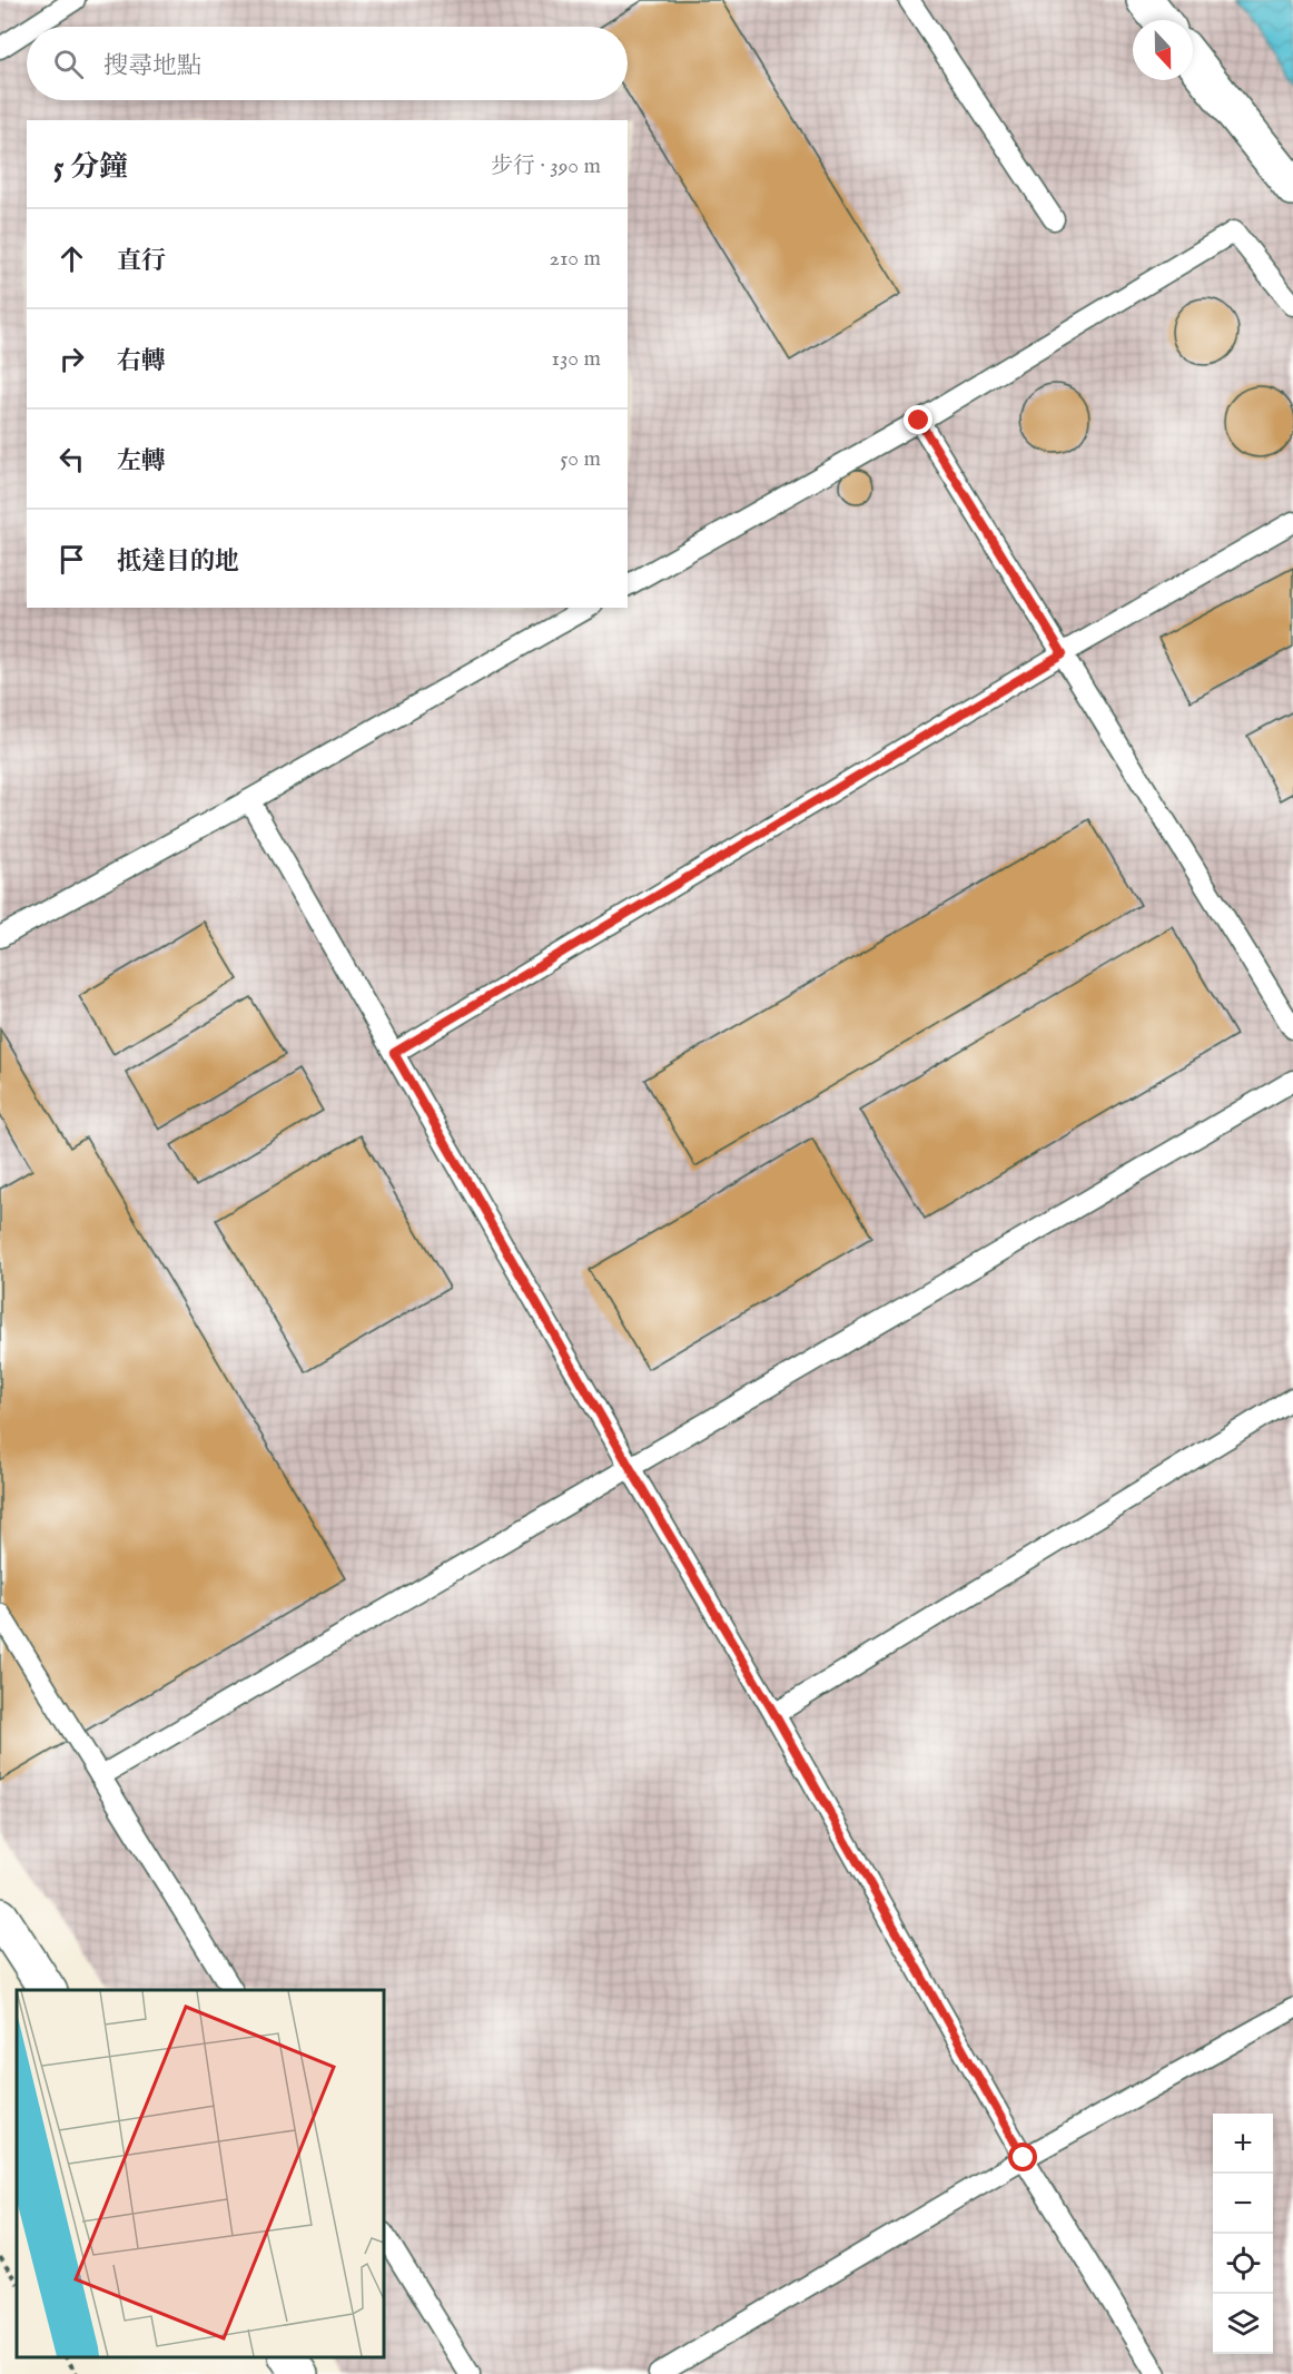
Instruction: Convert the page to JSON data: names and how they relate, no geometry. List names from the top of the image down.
{
  "north": "bottom",
  "page": {
    "search": "搜尋地點",
    "heading": ["5 分鐘", "步行 · 390 m"],
    "list": [
      ["直行", "210 m"],
      ["右轉", "130 m"],
      ["左轉", "50 m"],
      "抵達目的地"
    ],
    "map_buttons": ["+", "−"]
  }
}
